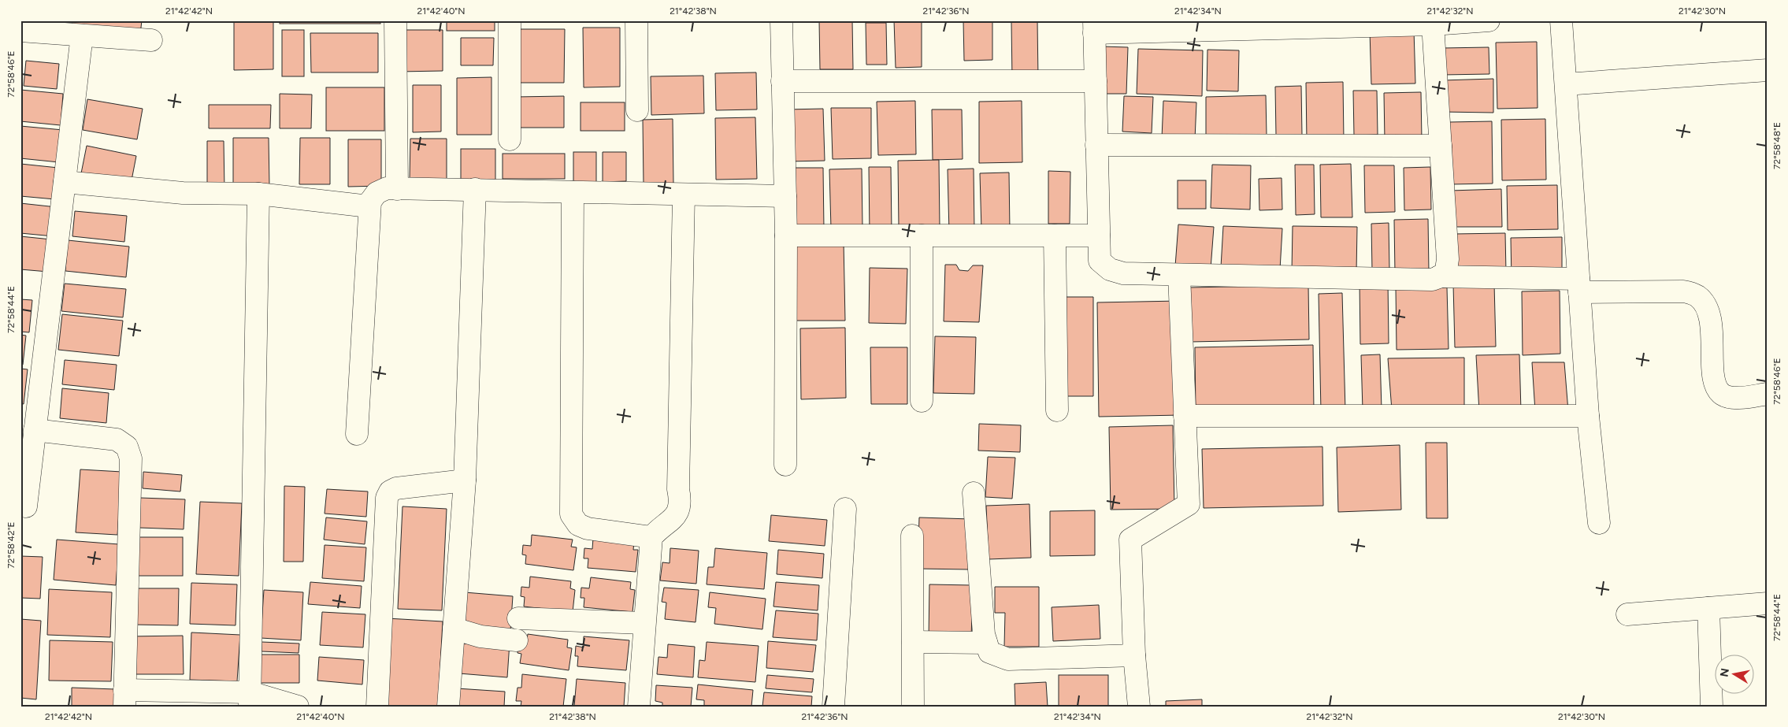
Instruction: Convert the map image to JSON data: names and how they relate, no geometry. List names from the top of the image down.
{
  "north": "left",
  "coordinates": [
    "21°42'42\"N",
    "21°42'40\"N",
    "21°42'38\"N",
    "21°42'36\"N",
    "21°42'34\"N",
    "21°42'32\"N",
    "21°42'30\"N",
    "72°58'46\"E",
    "72°58'48\"E",
    "72°58'44\"E",
    "72°58'42\"E"
  ]
}
